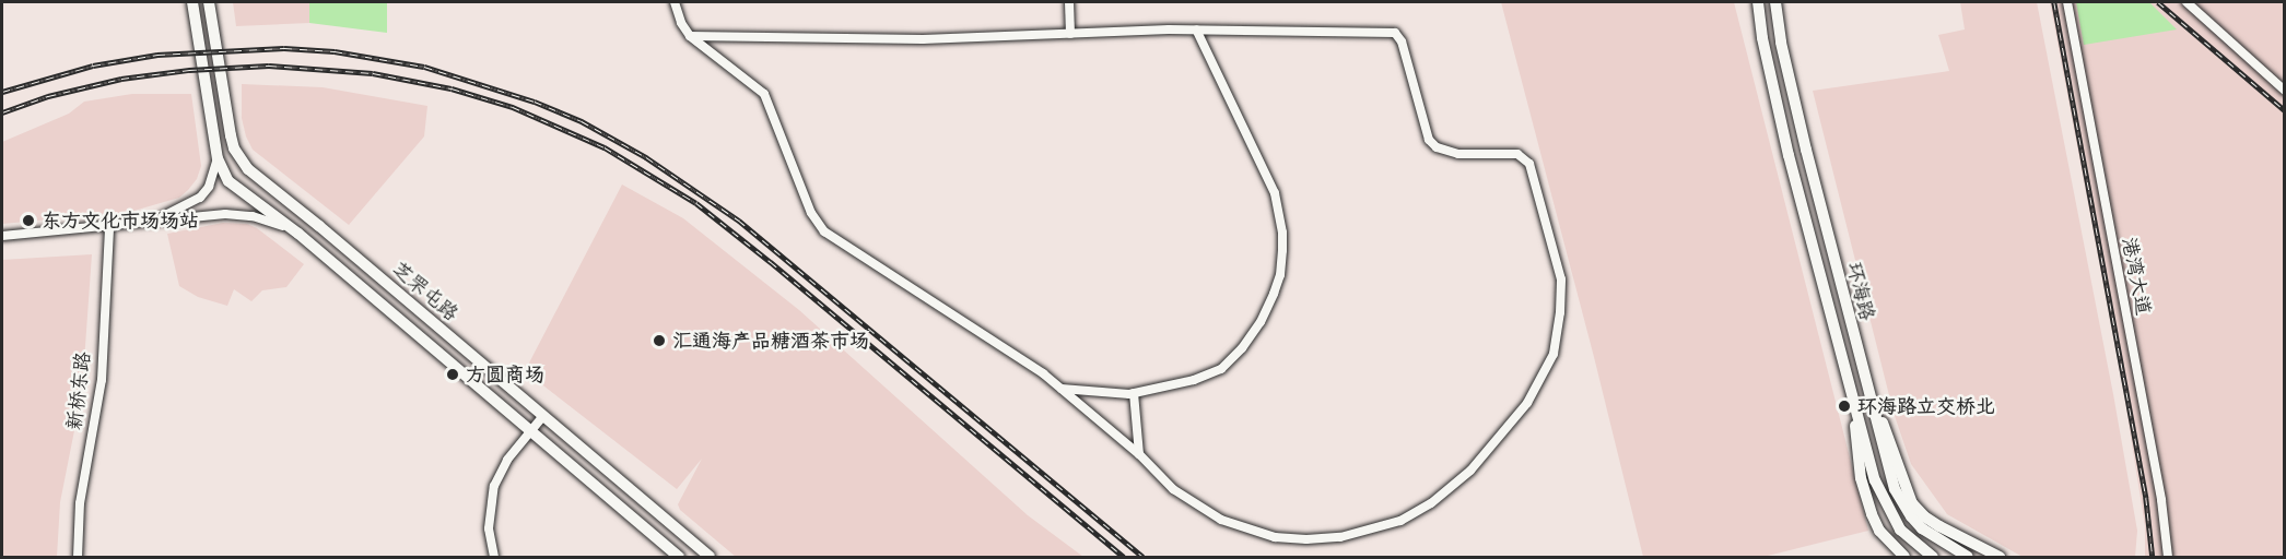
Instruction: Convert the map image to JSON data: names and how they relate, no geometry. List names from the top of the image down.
{
  "streets": {
    "main road": ["芝罘屯路", "环海路"],
    "street": ["港湾大道", "新桥东路"]
  },
  "places": [
    "东方文化市场场站",
    "汇通海产品糖酒茶市场",
    "方圆商场",
    "环海路立交桥北"
  ]
}
